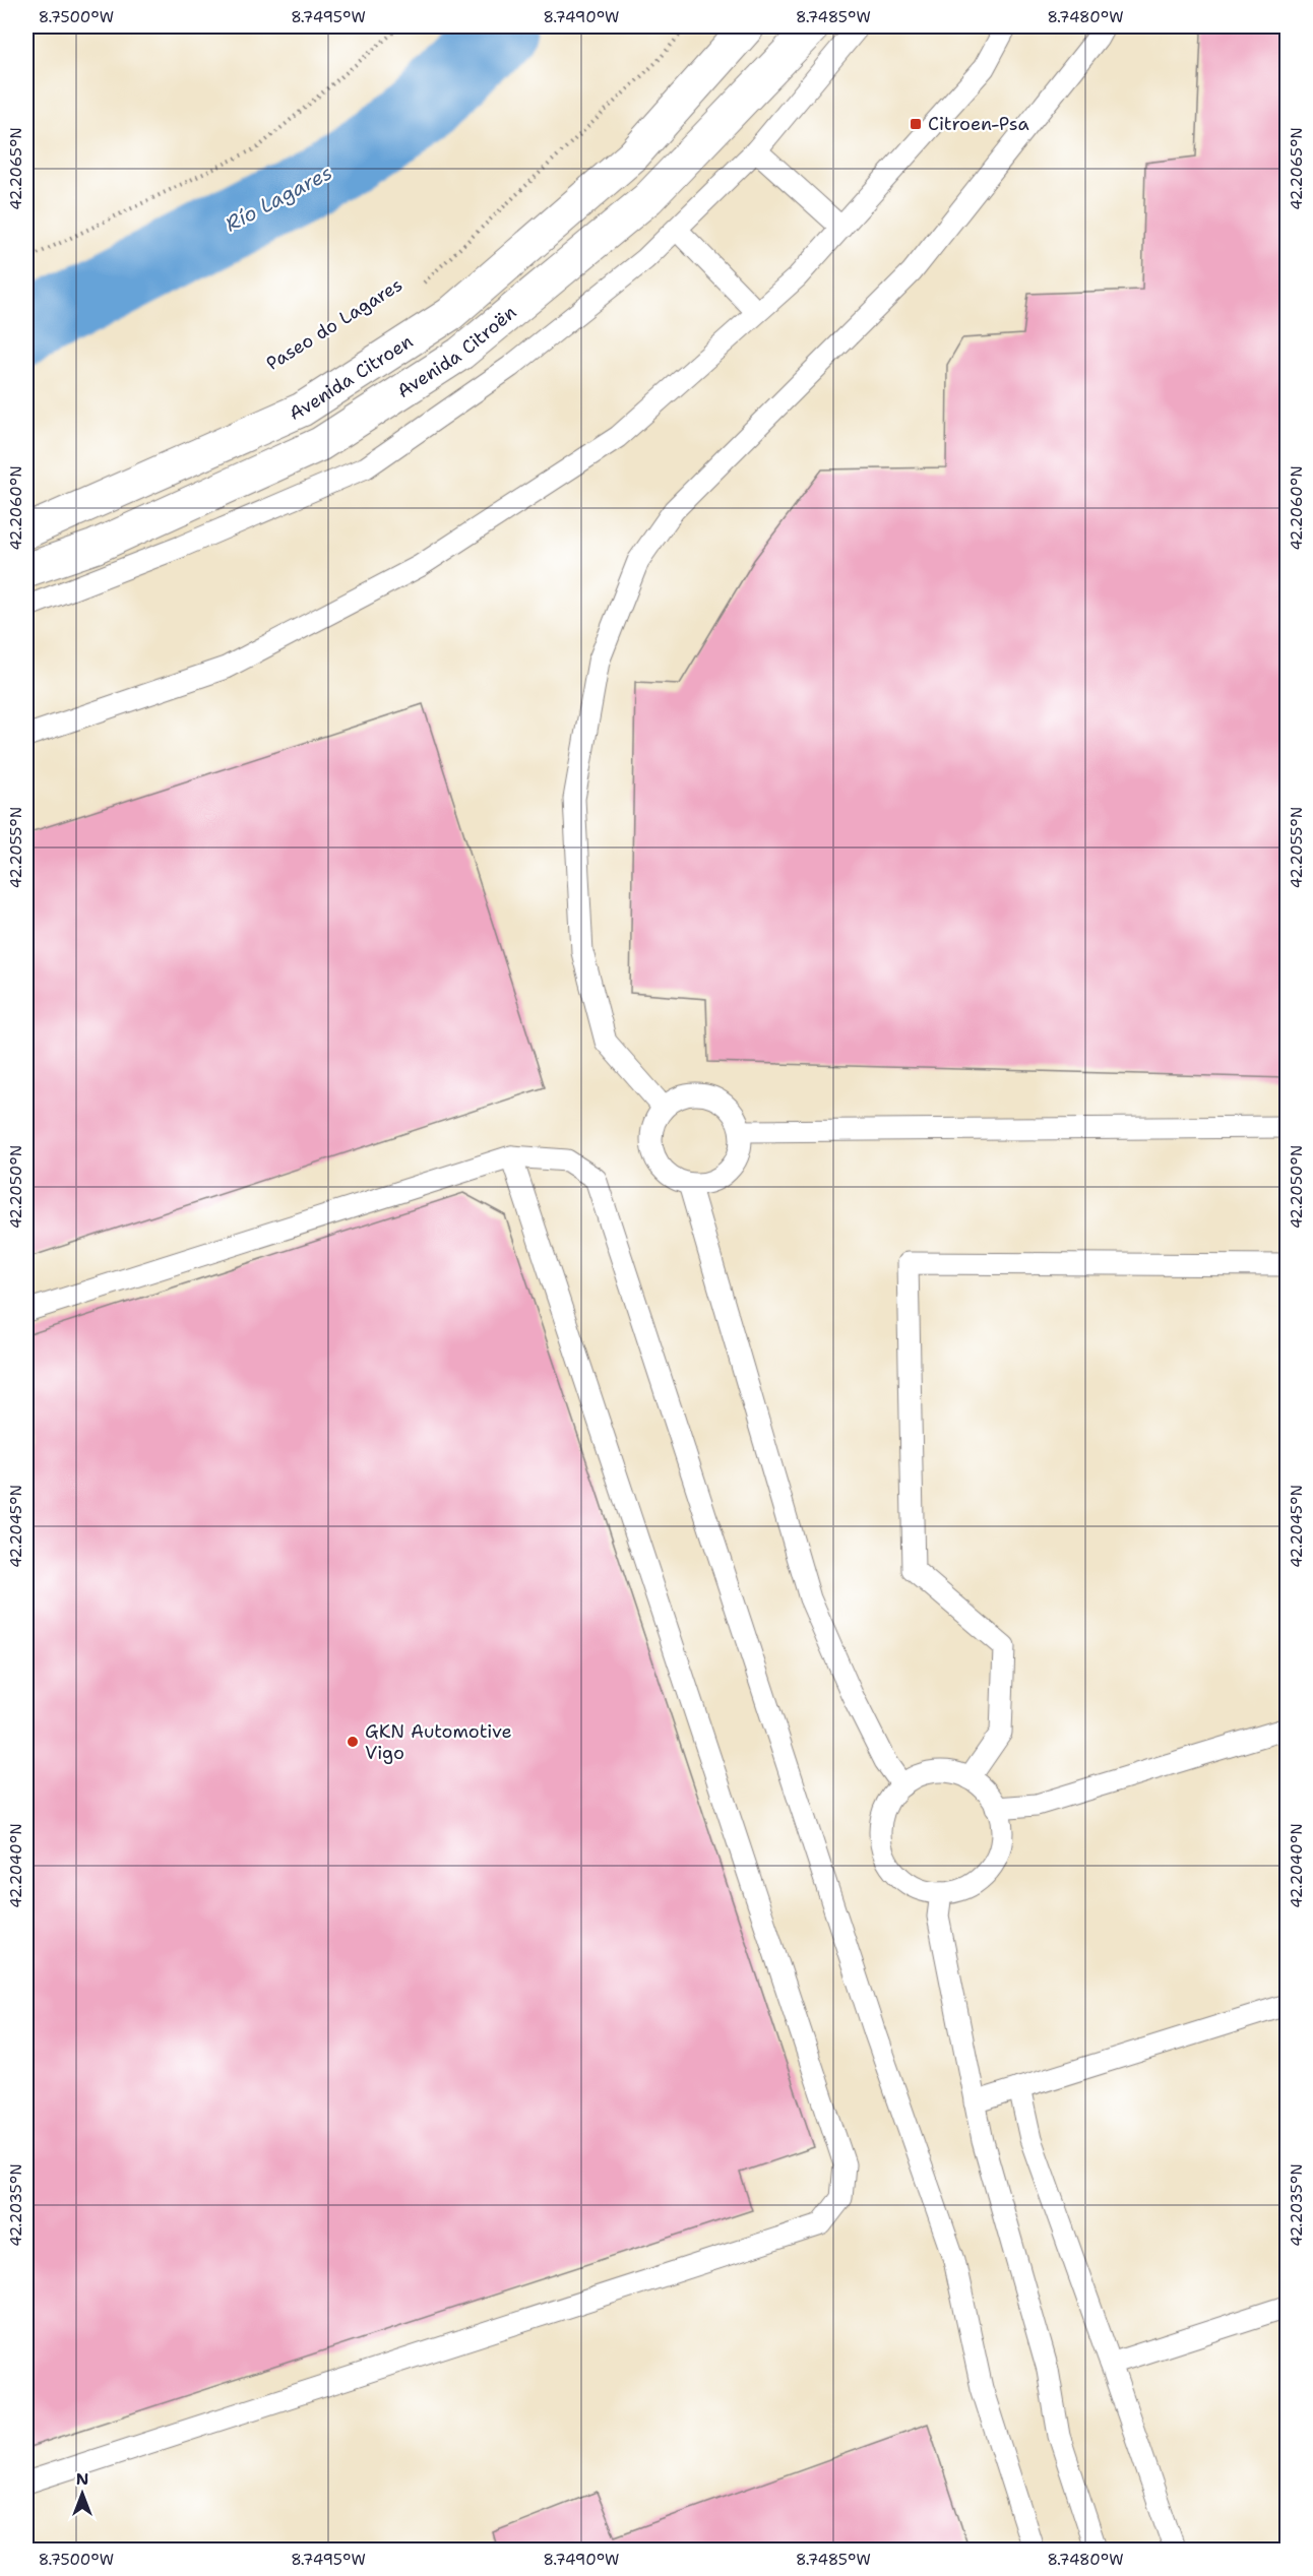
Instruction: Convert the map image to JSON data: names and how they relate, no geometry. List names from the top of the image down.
{
  "streets": {
    "main road": ["Avenida Citroën", "Avenida Citroen"],
    "path": ["Paseo do Lagares"]
  },
  "water": ["Río Lagares"],
  "places": {
    "transit": ["Citroen-Psa"],
    "other": ["GKN Automotive Vigo"]
  },
  "north": "top",
  "coordinates": [
    "8.7500°W",
    "8.7495°W",
    "8.7490°W",
    "8.7485°W",
    "8.7480°W",
    "42.2065°N",
    "42.2060°N",
    "42.2055°N",
    "42.2050°N",
    "42.2045°N",
    "42.2040°N",
    "42.2035°N"
  ]
}
